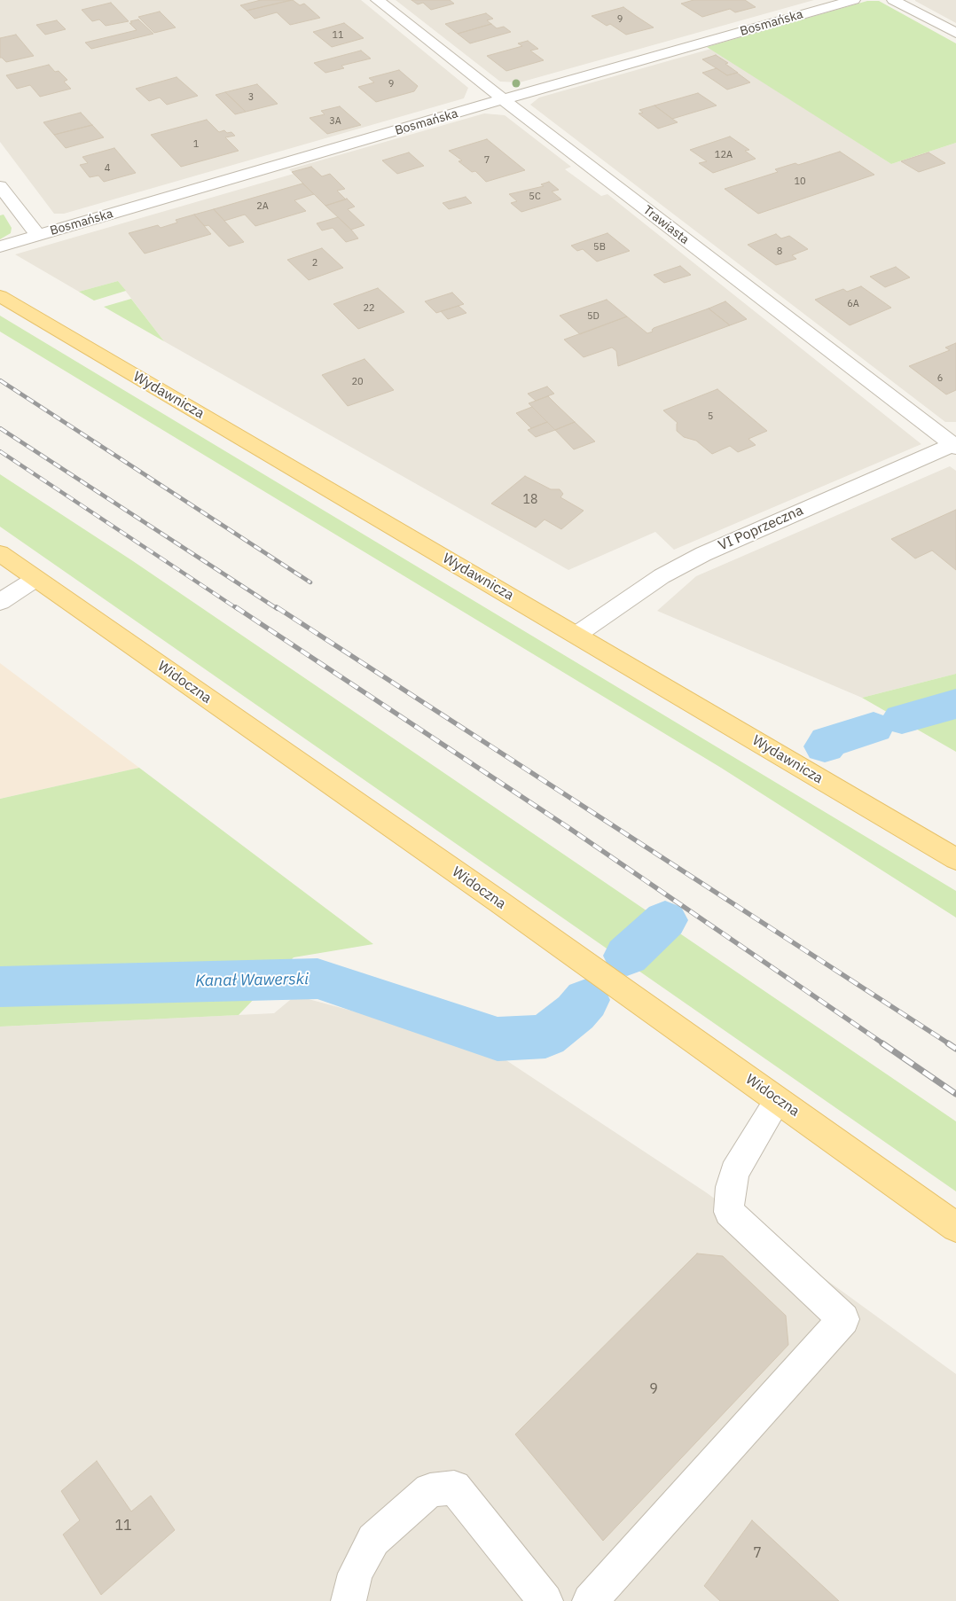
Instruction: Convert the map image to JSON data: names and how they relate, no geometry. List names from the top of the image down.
{
  "streets": {
    "main road": ["Wydawnicza", "Widoczna"],
    "street": ["Bosmańska", "Trawiasta", "VI Poprzeczna"]
  },
  "crossings": [
    ["Bosmańska", "Trawiasta"],
    ["Trawiasta", "VI Poprzeczna"],
    ["Wydawnicza", "VI Poprzeczna"]
  ],
  "water": ["Kanał Wawerski"],
  "house_numbers": [
    "9",
    "11",
    "9",
    "3",
    "3A",
    "1",
    "12A",
    "7",
    "4",
    "10",
    "5C",
    "2A",
    "5B",
    "8",
    "2",
    "6A",
    "22",
    "5D",
    "6",
    "20",
    "5",
    "18",
    "9",
    "11",
    "7"
  ]
}
